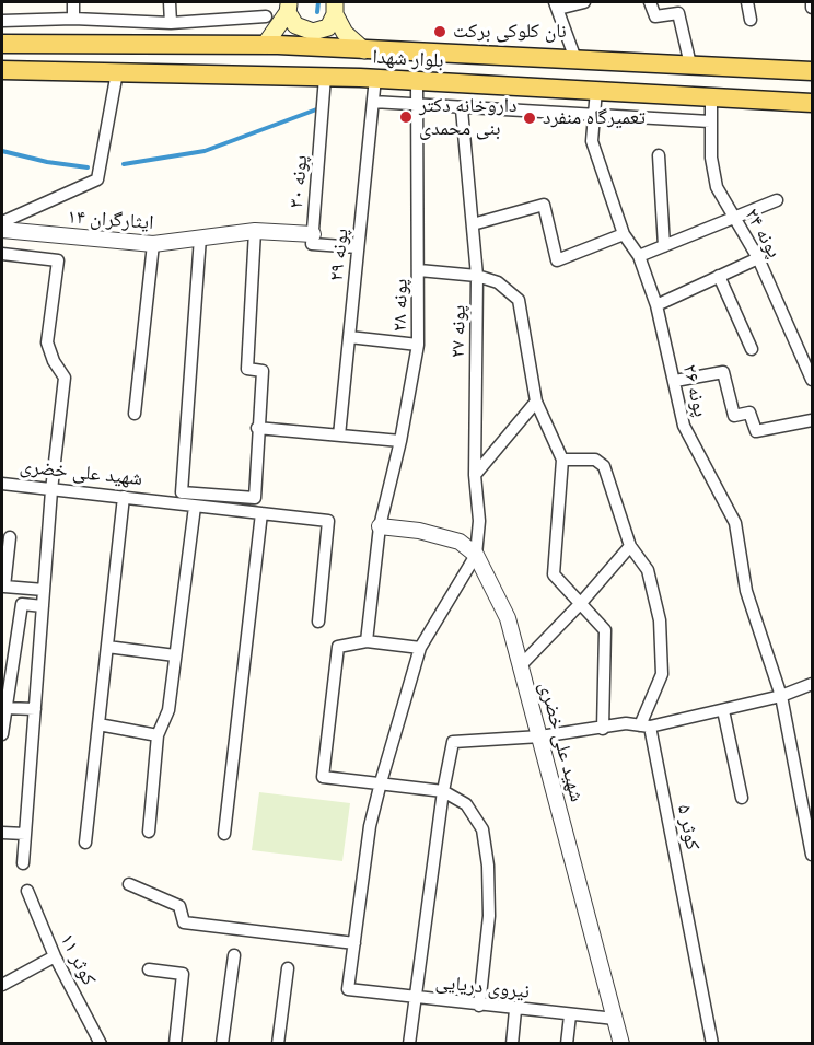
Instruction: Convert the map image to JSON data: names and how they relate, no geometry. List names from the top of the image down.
{
  "streets": {
    "main road": ["بلوار شهدا"],
    "street": [
      "پونه ۳۰",
      "ایثارگران ۱۴",
      "پونه ۲۴",
      "پونه ۲۹",
      "پونه ۲۸",
      "پونه ۲۷",
      "پونه ۲۶",
      "شهید علی خضری",
      "کوثر ۵",
      "کوثر ۱۱",
      "نیروی دریایی"
    ]
  },
  "crossings": [
    ["بلوار شهدا", "پونه ۳۰"],
    ["بلوار شهدا", "پونه ۲۴"],
    ["بلوار شهدا", "پونه ۲۹"],
    ["بلوار شهدا", "پونه ۲۸"],
    ["بلوار شهدا", "پونه ۲۶"],
    ["پونه ۳۰", "ایثارگران ۱۴"],
    ["پونه ۳۰", "پونه ۲۹"],
    ["پونه ۲۷", "شهید علی خضری"],
    ["شهید علی خضری", "نیروی دریایی"]
  ],
  "places": ["نان کلوکی برکت", "داروخانه دکتر بنی محمدی", "تعمیرگاه منفرد"]
}
